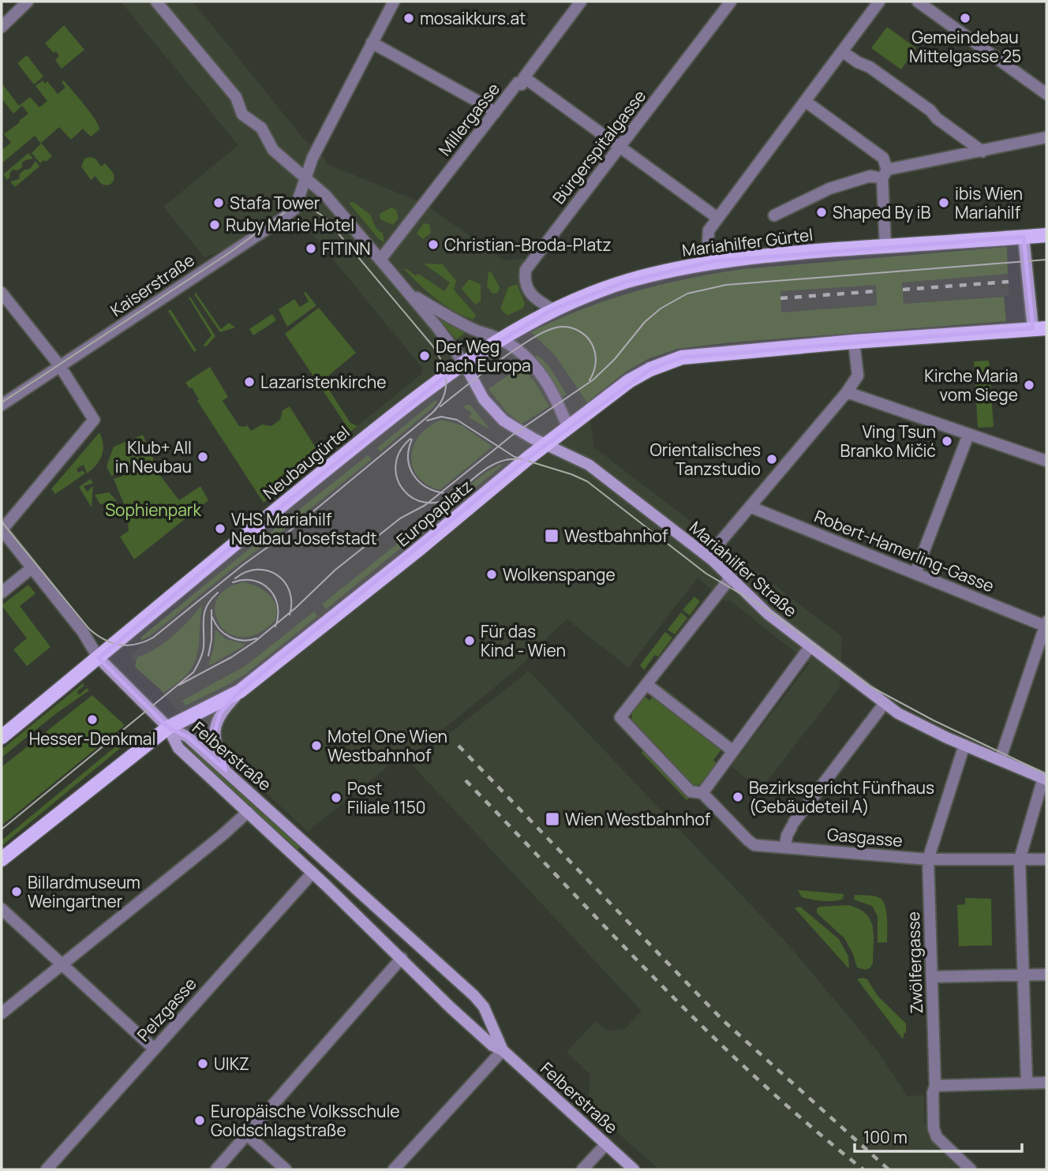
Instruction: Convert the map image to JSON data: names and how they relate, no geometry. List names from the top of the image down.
{
  "streets": {
    "main road": [
      "Mariahilfer Gürtel",
      "Neubaugürtel",
      "Europaplatz",
      "Mariahilfer Straße",
      "Felberstraße"
    ],
    "street": [
      "Millergasse",
      "Bürgerspitalgasse",
      "Kaiserstraße",
      "Robert-Hamerling-Gasse",
      "Gasgasse",
      "Zwölfergasse",
      "Pelzgasse"
    ]
  },
  "crossings": [
    ["Millergasse", "Mariahilfer Straße"],
    ["Bürgerspitalgasse", "Mariahilfer Gürtel"],
    ["Mariahilfer Gürtel", "Neubaugürtel"],
    ["Mariahilfer Gürtel", "Mariahilfer Straße"],
    ["Kaiserstraße", "Mariahilfer Straße"],
    ["Neubaugürtel", "Mariahilfer Straße"],
    ["Europaplatz", "Mariahilfer Straße"],
    ["Europaplatz", "Felberstraße"],
    ["Mariahilfer Straße", "Zwölfergasse"],
    ["Felberstraße", "Pelzgasse"],
    ["Gasgasse", "Zwölfergasse"]
  ],
  "parks": ["Sophienpark"],
  "places": {
    "other": [
      "mosaikkurs.at",
      "Gemeindebau Mittelgasse 25",
      "Stafa Tower",
      "ibis Wien Mariahilf",
      "Shaped By iB",
      "Ruby Marie Hotel",
      "Christian-Broda-Platz",
      "FITINN",
      "Der Weg nach Europa",
      "Lazaristenkirche",
      "Kirche Maria vom Siege",
      "Ving Tsun Branko Mičić",
      "Klub+ All in Neubau",
      "Orientalisches Tanzstudio",
      "VHS Mariahilf Neubau Josefstadt",
      "Wolkenspange",
      "Für das Kind - Wien",
      "Hesser-Denkmal",
      "Motel One Wien Westbahnhof",
      "Bezirksgericht Fünfhaus (Gebäudeteil A)",
      "Post Filiale 1150",
      "Billardmuseum Weingartner",
      "UIKZ",
      "Europäische Volksschule Goldschlagstraße"
    ],
    "transit": ["Westbahnhof", "Wien Westbahnhof"]
  },
  "scale_bar": "100 m"
}
